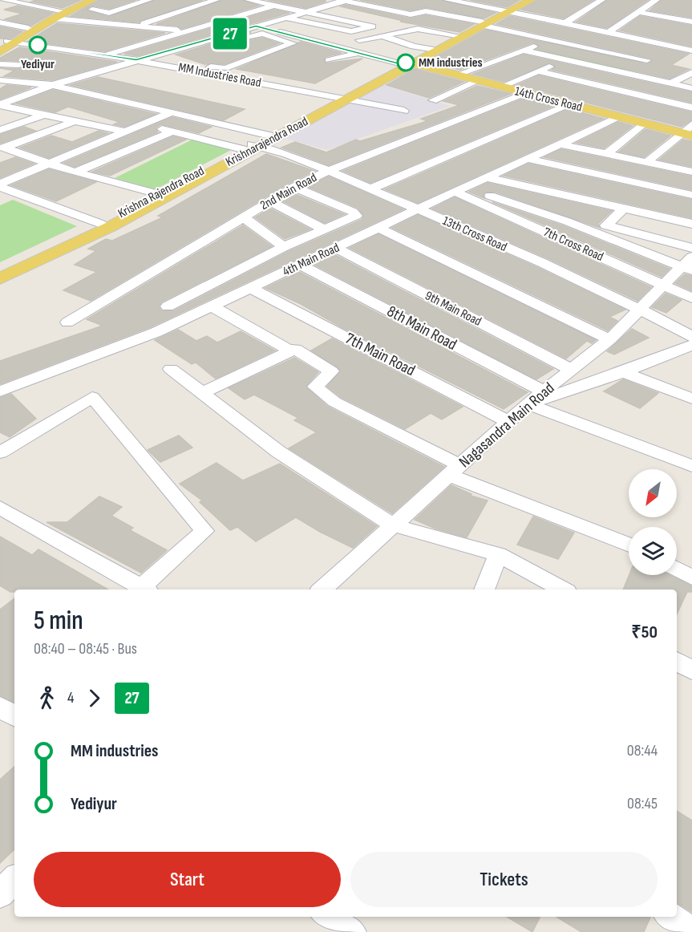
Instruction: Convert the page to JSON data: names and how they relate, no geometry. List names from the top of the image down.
{
  "streets": {
    "main road": ["14th Cross Road", "Krishnarajendra Road", "Krishna Rajendra Road"],
    "street": [
      "MM Industries Road",
      "2nd Main Road",
      "13th Cross Road",
      "7th Cross Road",
      "4th Main Road",
      "9th Main Road",
      "8th Main Road",
      "7th Main Road",
      "Nagasandra Main Road"
    ]
  },
  "crossings": [
    ["MM Industries Road", "Krishnarajendra Road"],
    ["14th Cross Road", "Krishnarajendra Road"],
    ["14th Cross Road", "2nd Main Road"],
    ["14th Cross Road", "4th Main Road"],
    ["Krishnarajendra Road", "Krishna Rajendra Road"],
    ["Krishnarajendra Road", "13th Cross Road"],
    ["2nd Main Road", "13th Cross Road"],
    ["Krishna Rajendra Road", "13th Cross Road"],
    ["13th Cross Road", "4th Main Road"],
    ["13th Cross Road", "Nagasandra Main Road"],
    ["7th Cross Road", "4th Main Road"],
    ["7th Cross Road", "Nagasandra Main Road"],
    ["4th Main Road", "9th Main Road"],
    ["4th Main Road", "8th Main Road"],
    ["4th Main Road", "7th Main Road"],
    ["9th Main Road", "Nagasandra Main Road"],
    ["8th Main Road", "Nagasandra Main Road"],
    ["7th Main Road", "Nagasandra Main Road"]
  ],
  "places": ["Yediyur", "MM industries"],
  "lines": ["bus line 27"],
  "north": "bottom left",
  "page": {
    "on_map": "27",
    "heading": ["5 min", "08:40 – 08:45 · Bus", "₹50"],
    "legs": ["4", "27"],
    "list": [
      {
        "name": "MM industries",
        "value": "08:44"
      },
      {
        "name": "Yediyur",
        "value": "08:45"
      }
    ],
    "buttons": ["Start", "Tickets"]
  }
}
